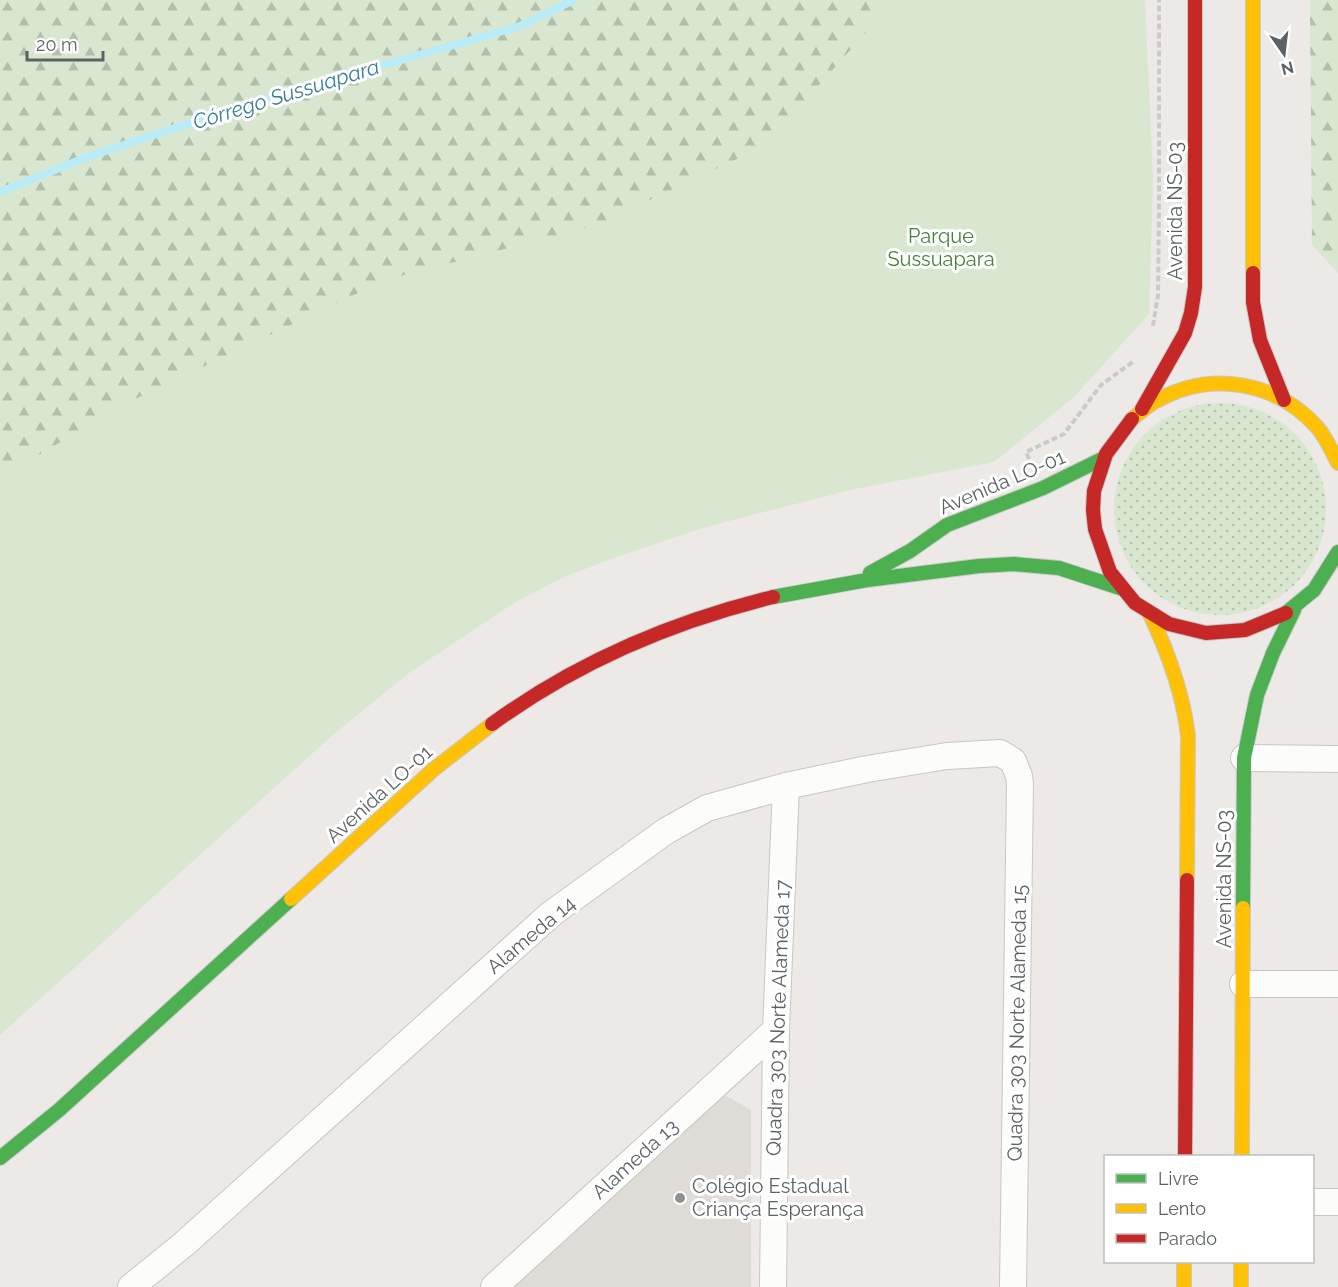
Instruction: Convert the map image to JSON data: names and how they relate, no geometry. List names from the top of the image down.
{
  "streets": {
    "street": [
      "Avenida NS-03",
      "Avenida LO-01",
      "Alameda 14",
      "Quadra 303 Norte Alameda 17",
      "Quadra 303 Norte Alameda 15",
      "Alameda 13"
    ]
  },
  "crossings": [
    ["Avenida NS-03", "Avenida LO-01"],
    ["Alameda 14", "Quadra 303 Norte Alameda 17"],
    ["Alameda 14", "Quadra 303 Norte Alameda 15"],
    ["Quadra 303 Norte Alameda 17", "Alameda 13"]
  ],
  "water": ["Córrego Sussuapara"],
  "parks": ["Parque Sussuapara"],
  "places": ["Colégio Estadual Criança Esperança"],
  "legend": ["Livre", "Lento", "Parado"],
  "scale_bar": "20 m",
  "north": "bottom"
}
